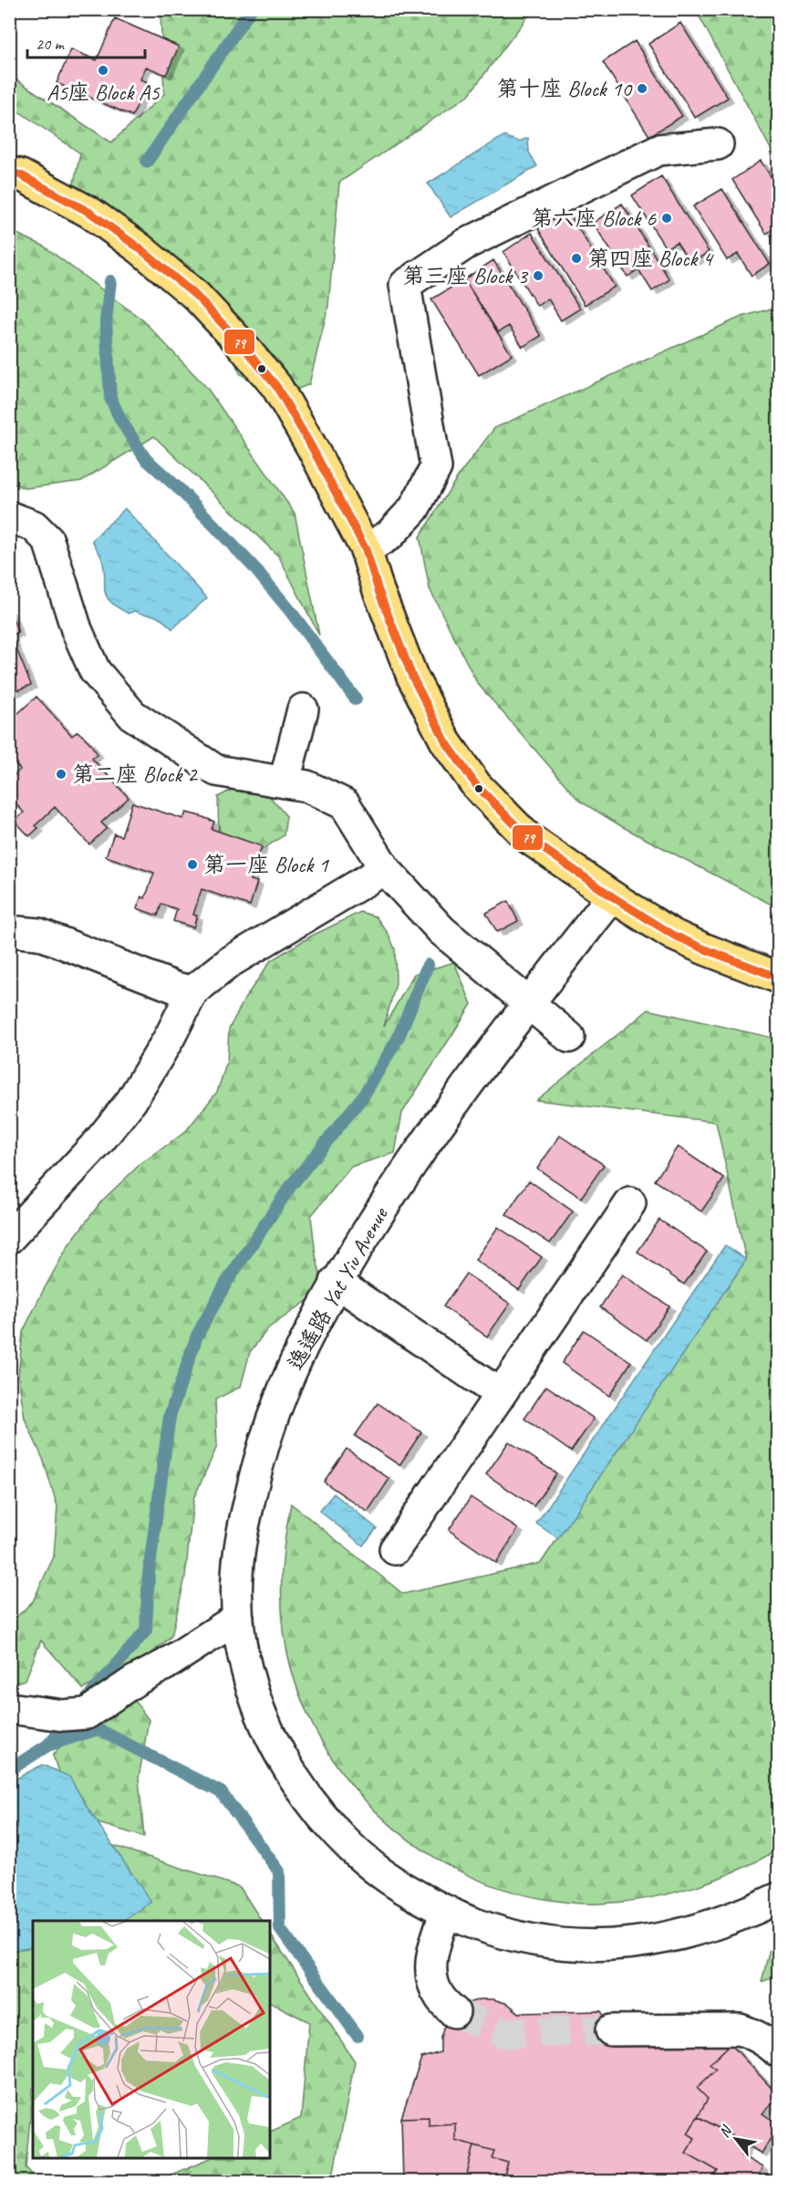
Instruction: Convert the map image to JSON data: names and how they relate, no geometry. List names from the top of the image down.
{
  "streets": {
    "street": ["逸遙路 Yat Yiu Avenue"]
  },
  "places": [
    "A5座 Block A5",
    "第十座 Block 10",
    "第六座 Block 6",
    "第四座 Block 4",
    "第三座 Block 3",
    "第二座 Block 2",
    "第一座 Block 1"
  ],
  "lines": ["transit line 79"],
  "scale_bar": "20 m",
  "north": "top left"
}
